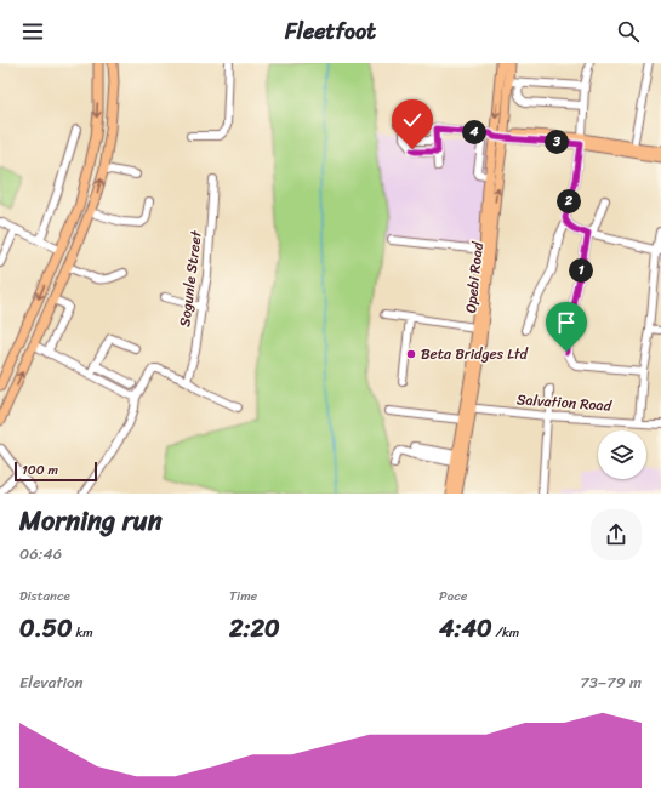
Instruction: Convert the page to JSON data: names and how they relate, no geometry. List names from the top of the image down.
{
  "streets": {
    "main road": ["Opebi Road"],
    "street": ["Sogunle Street", "Salvation Road"]
  },
  "crossings": [
    ["Opebi Road", "Salvation Road"]
  ],
  "places": ["Beta Bridges Ltd"],
  "scale_bar": "100 m",
  "page": {
    "header": "Fleetfoot",
    "pins": [
      "4",
      "3",
      "2",
      "1"
    ],
    "scale": "100 m",
    "heading": ["Morning run", "06:46"],
    "stats": [
      ["Distance", "0.50 km"],
      ["Time", "2:20"],
      ["Pace", "4:40 /km"]
    ],
    "chart": ["Elevation", "73–79 m"]
  }
}
